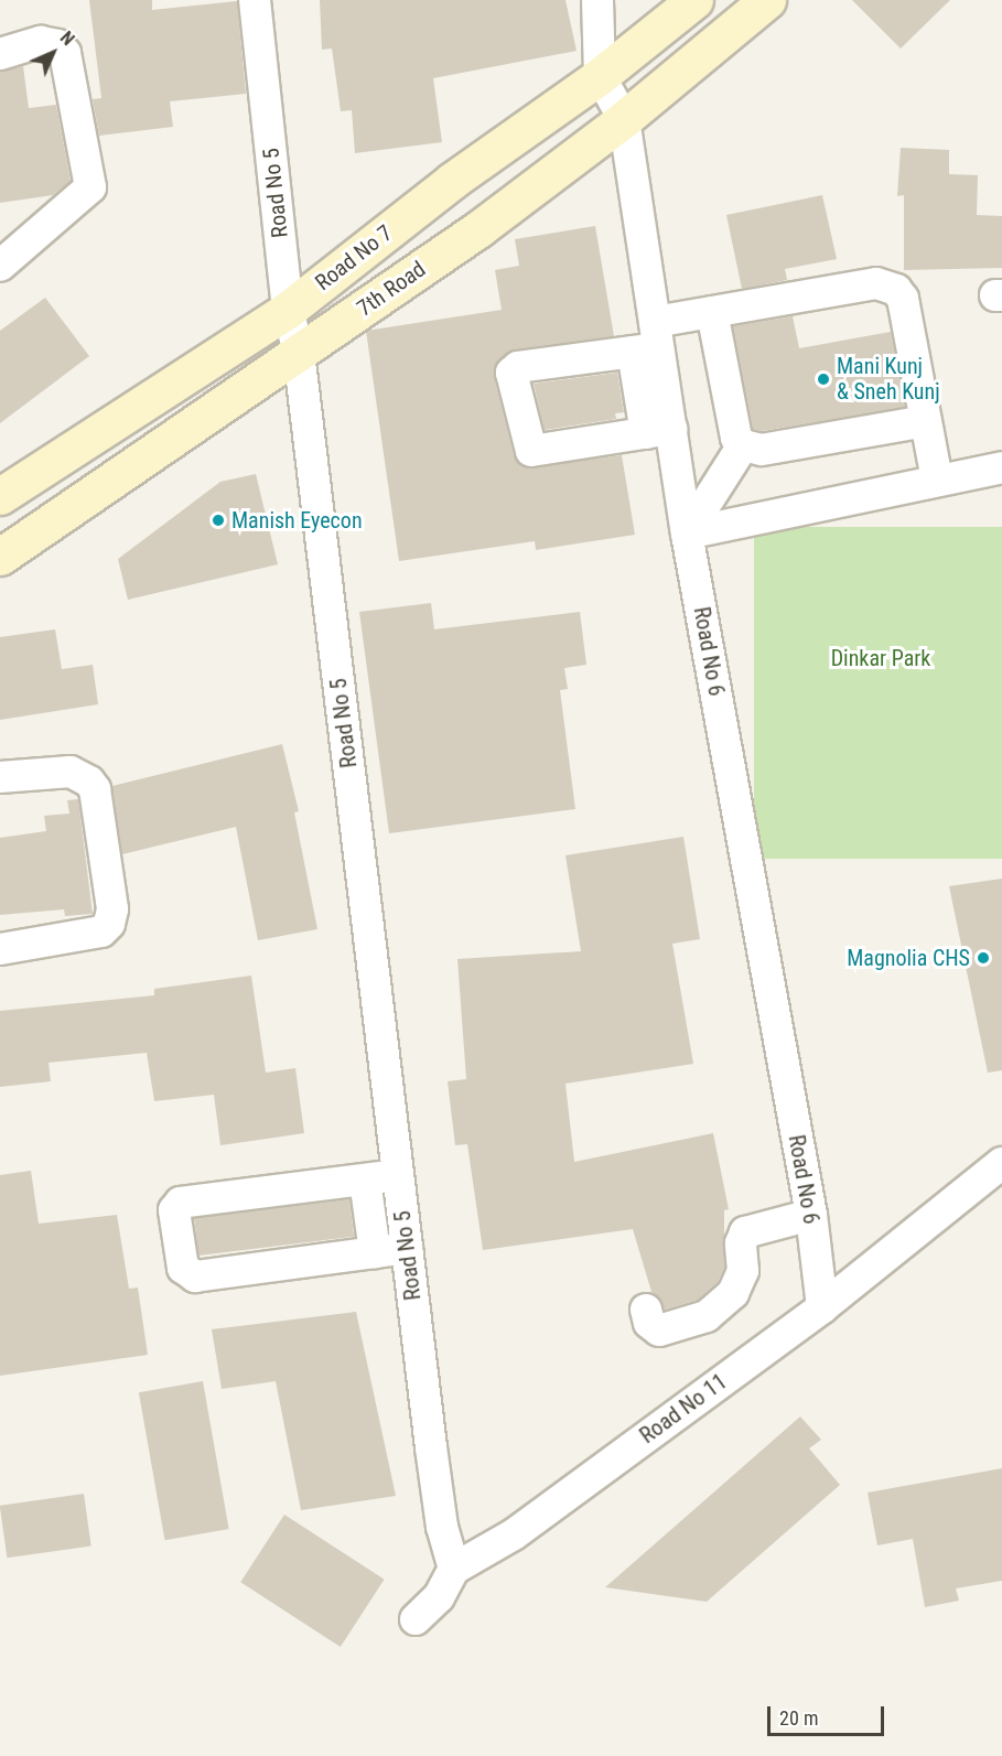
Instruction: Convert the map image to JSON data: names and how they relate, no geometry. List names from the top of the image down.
{
  "streets": {
    "street": [
      "Road No 5",
      "Road No 7",
      "7th Road",
      "Road No 6",
      "Road No 11"
    ]
  },
  "crossings": [
    ["Road No 5", "Road No 7"],
    ["Road No 5", "7th Road"],
    ["Road No 5", "Road No 11"],
    ["Road No 7", "Road No 6"],
    ["7th Road", "Road No 6"],
    ["Road No 6", "Road No 11"]
  ],
  "parks": ["Dinkar Park"],
  "places": ["Mani Kunj & Sneh Kunj", "Manish Eyecon", "Magnolia CHS"],
  "scale_bar": "20 m",
  "north": "top right"
}
